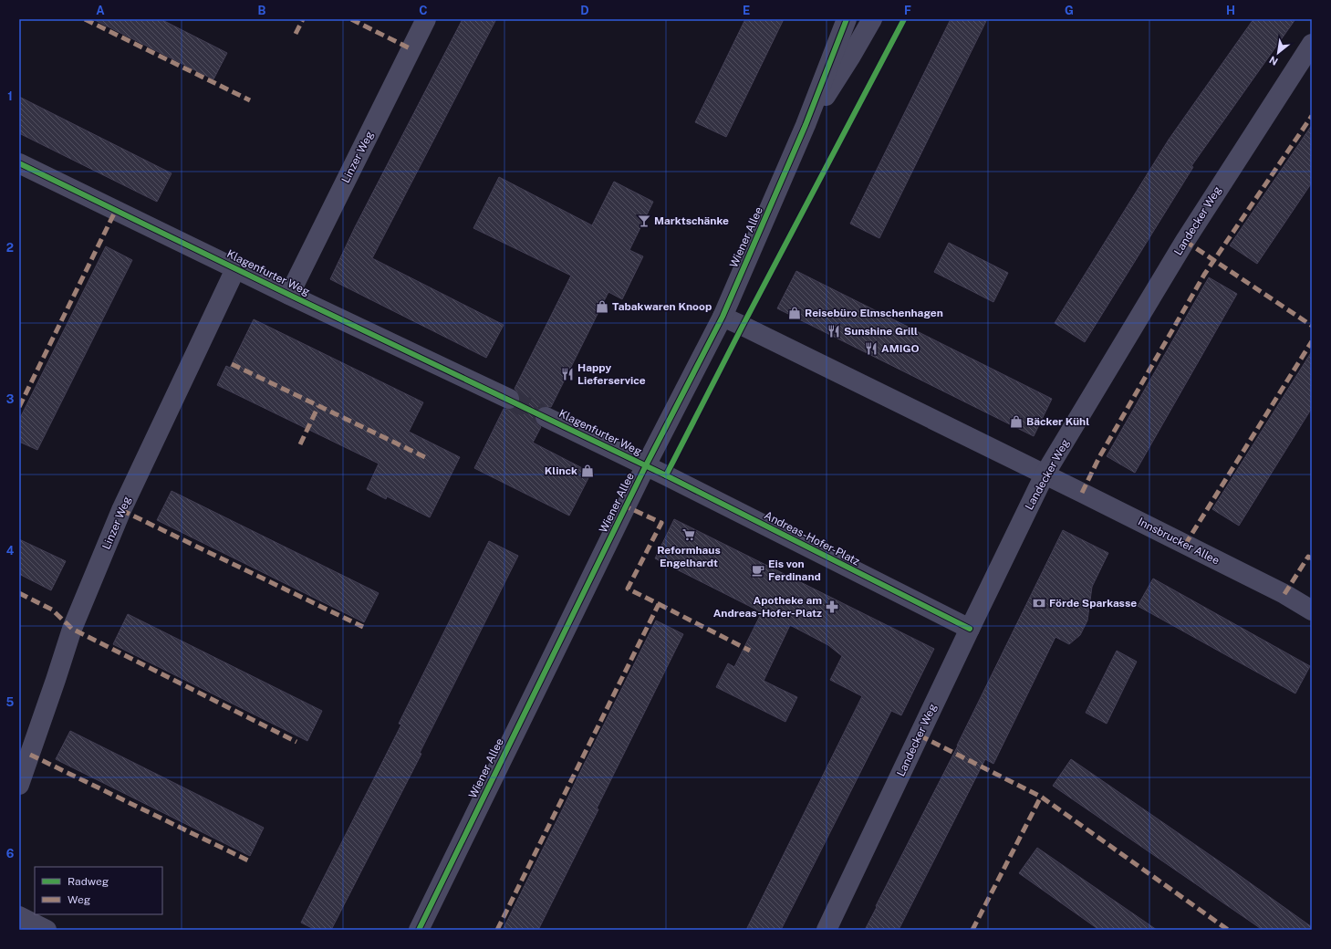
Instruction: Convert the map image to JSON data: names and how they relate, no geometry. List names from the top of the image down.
{
  "streets": {
    "street": [
      "Linzer Weg",
      "Landecker Weg",
      "Wiener Allee",
      "Klagenfurter Weg",
      "Andreas-Hofer-Platz",
      "Innsbrucker Allee"
    ]
  },
  "crossings": [
    ["Linzer Weg", "Klagenfurter Weg"],
    ["Landecker Weg", "Andreas-Hofer-Platz"],
    ["Landecker Weg", "Innsbrucker Allee"],
    ["Wiener Allee", "Klagenfurter Weg"],
    ["Wiener Allee", "Andreas-Hofer-Platz"],
    ["Klagenfurter Weg", "Andreas-Hofer-Platz"]
  ],
  "places": {
    "bar": ["Marktschänke"],
    "shop": [
      "Tabakwaren Knoop",
      "Reisebüro Elmschenhagen",
      "Bäcker Kühl",
      "Klinck"
    ],
    "restaurant": ["Sunshine Grill", "AMIGO", "Happy Lieferservice"],
    "supermarket": ["Reformhaus Engelhardt"],
    "cafe": ["Eis von Ferdinand"],
    "bank": ["Förde Sparkasse"],
    "pharmacy": ["Apotheke am Andreas-Hofer-Platz"]
  },
  "legend": ["Radweg", "Weg"],
  "north": "bottom left",
  "grid": {
    "columns": [
      "A",
      "B",
      "C",
      "D",
      "E",
      "F",
      "G",
      "H"
    ],
    "rows": [
      "1",
      "2",
      "3",
      "4",
      "5",
      "6"
    ]
  }
}
